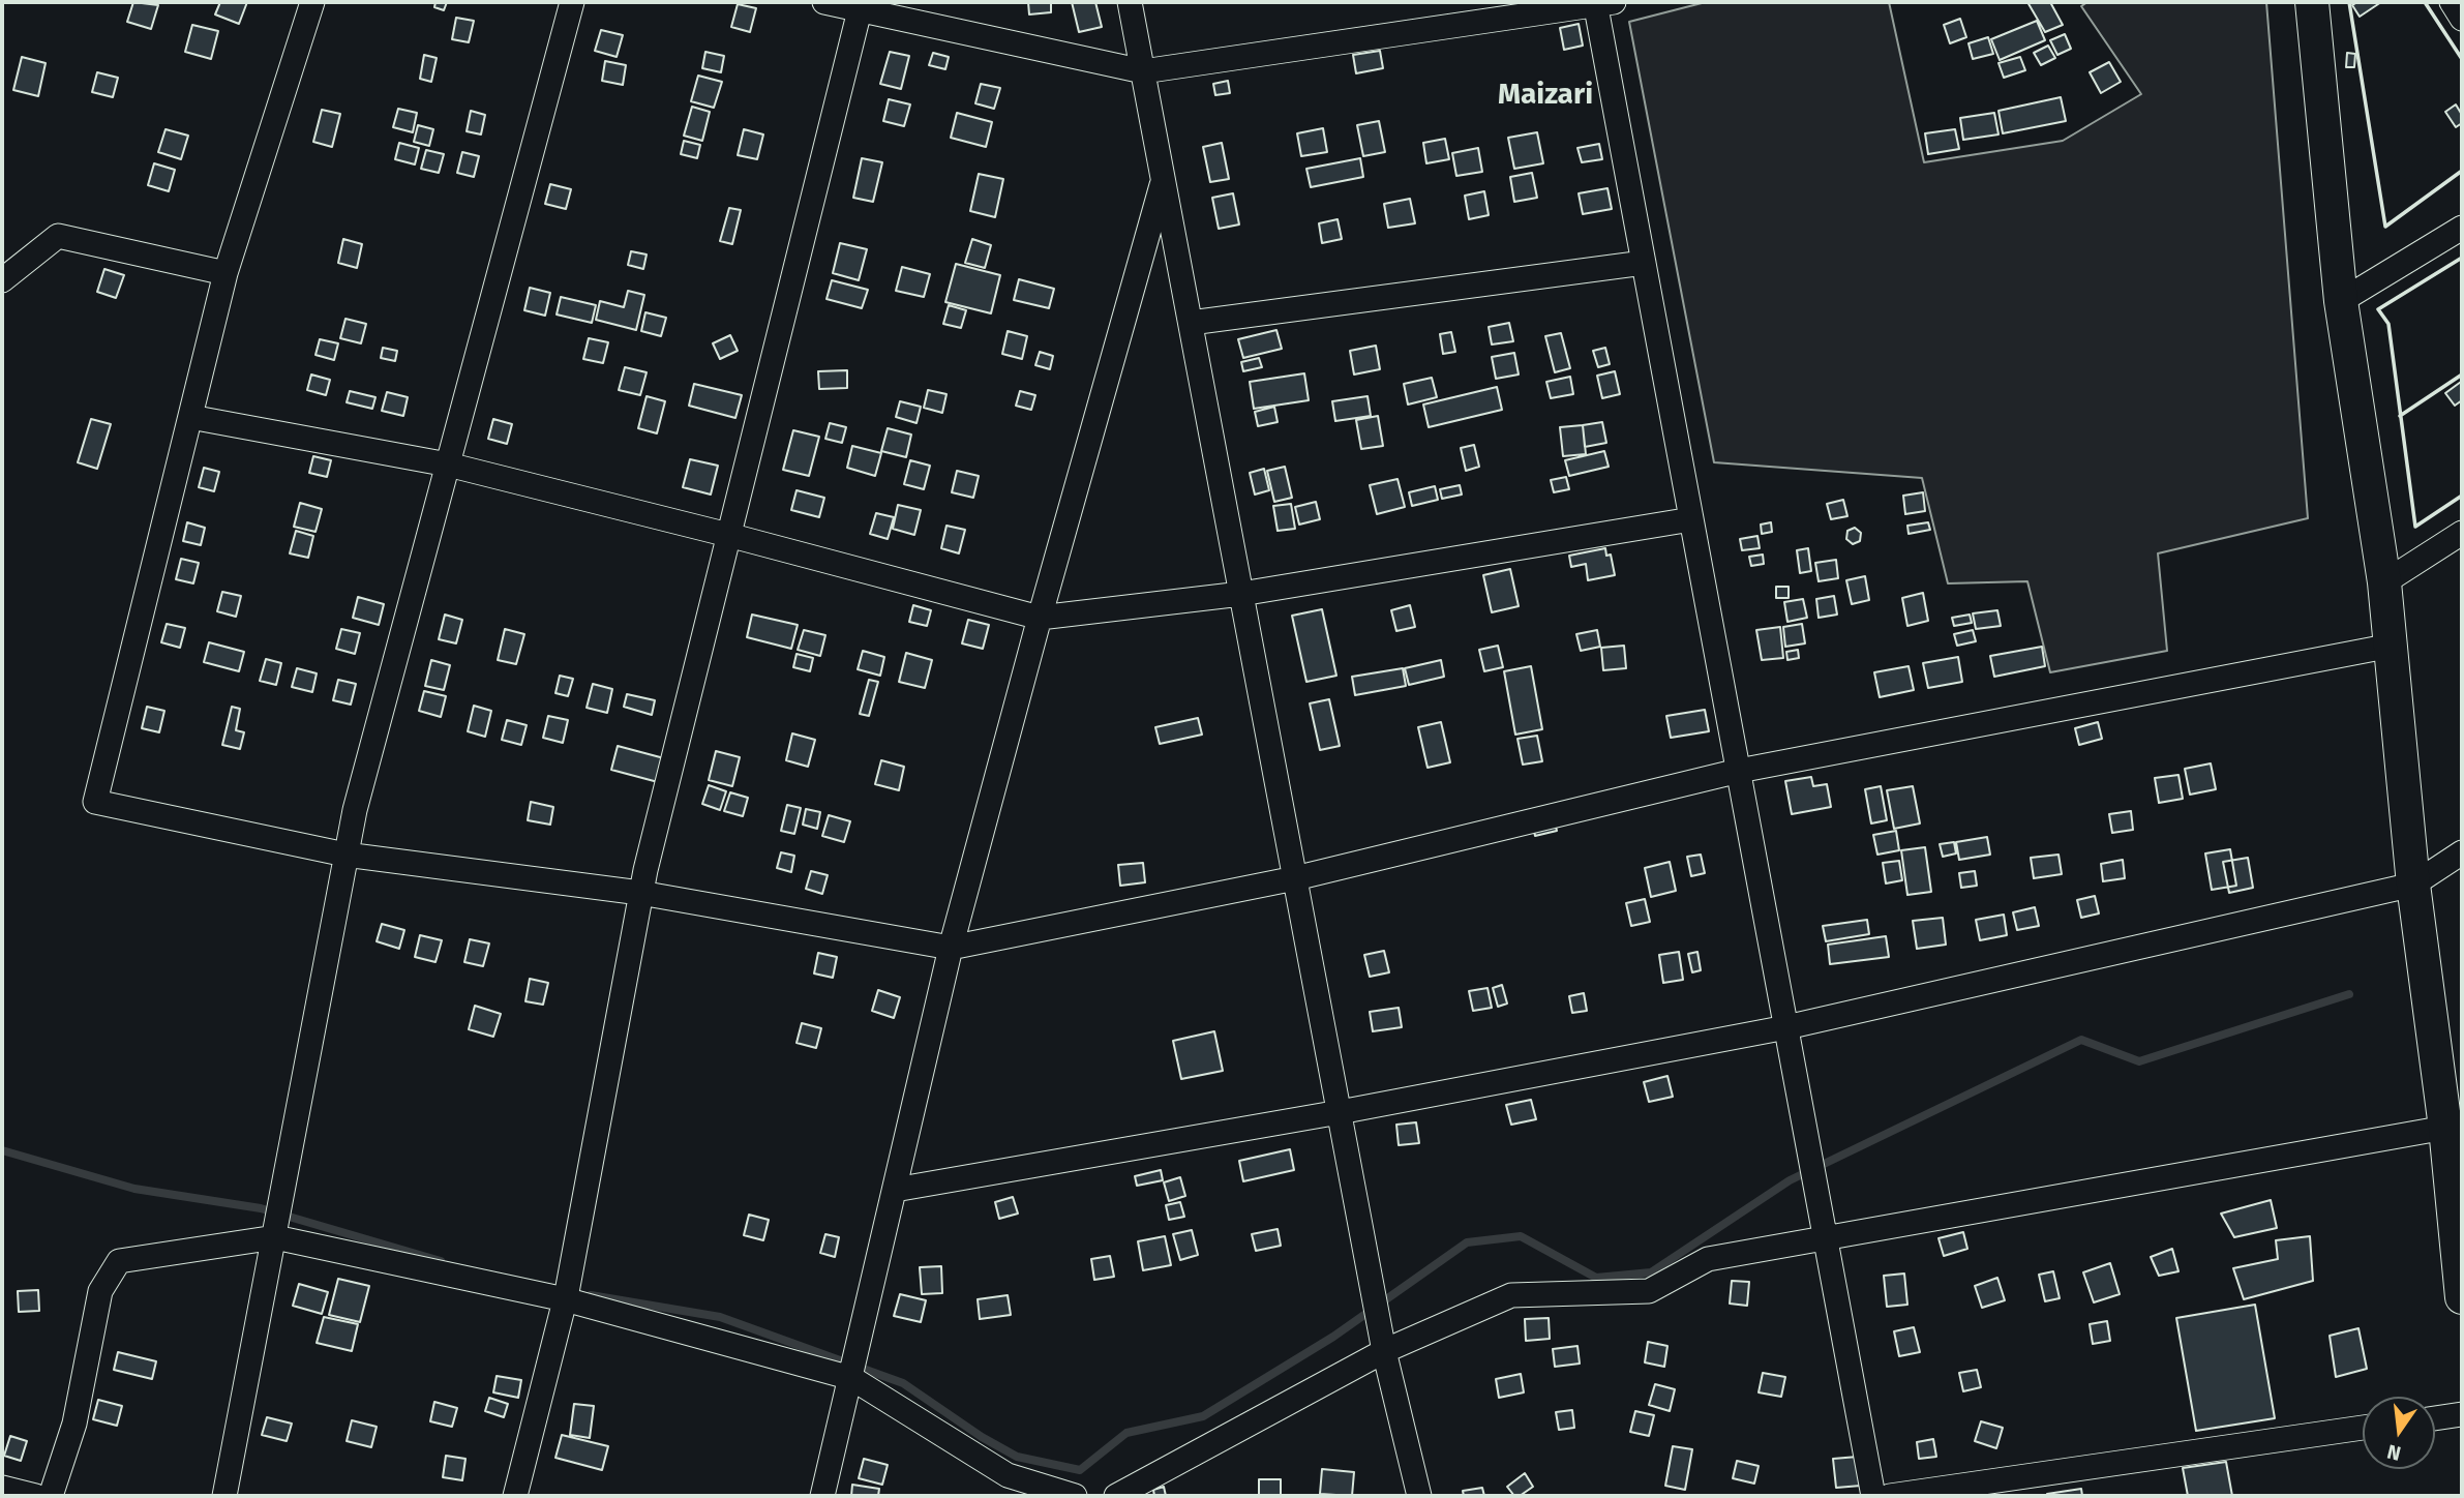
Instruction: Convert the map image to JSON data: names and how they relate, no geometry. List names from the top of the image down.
{
  "districts": ["Maizari"],
  "north": "bottom"
}
